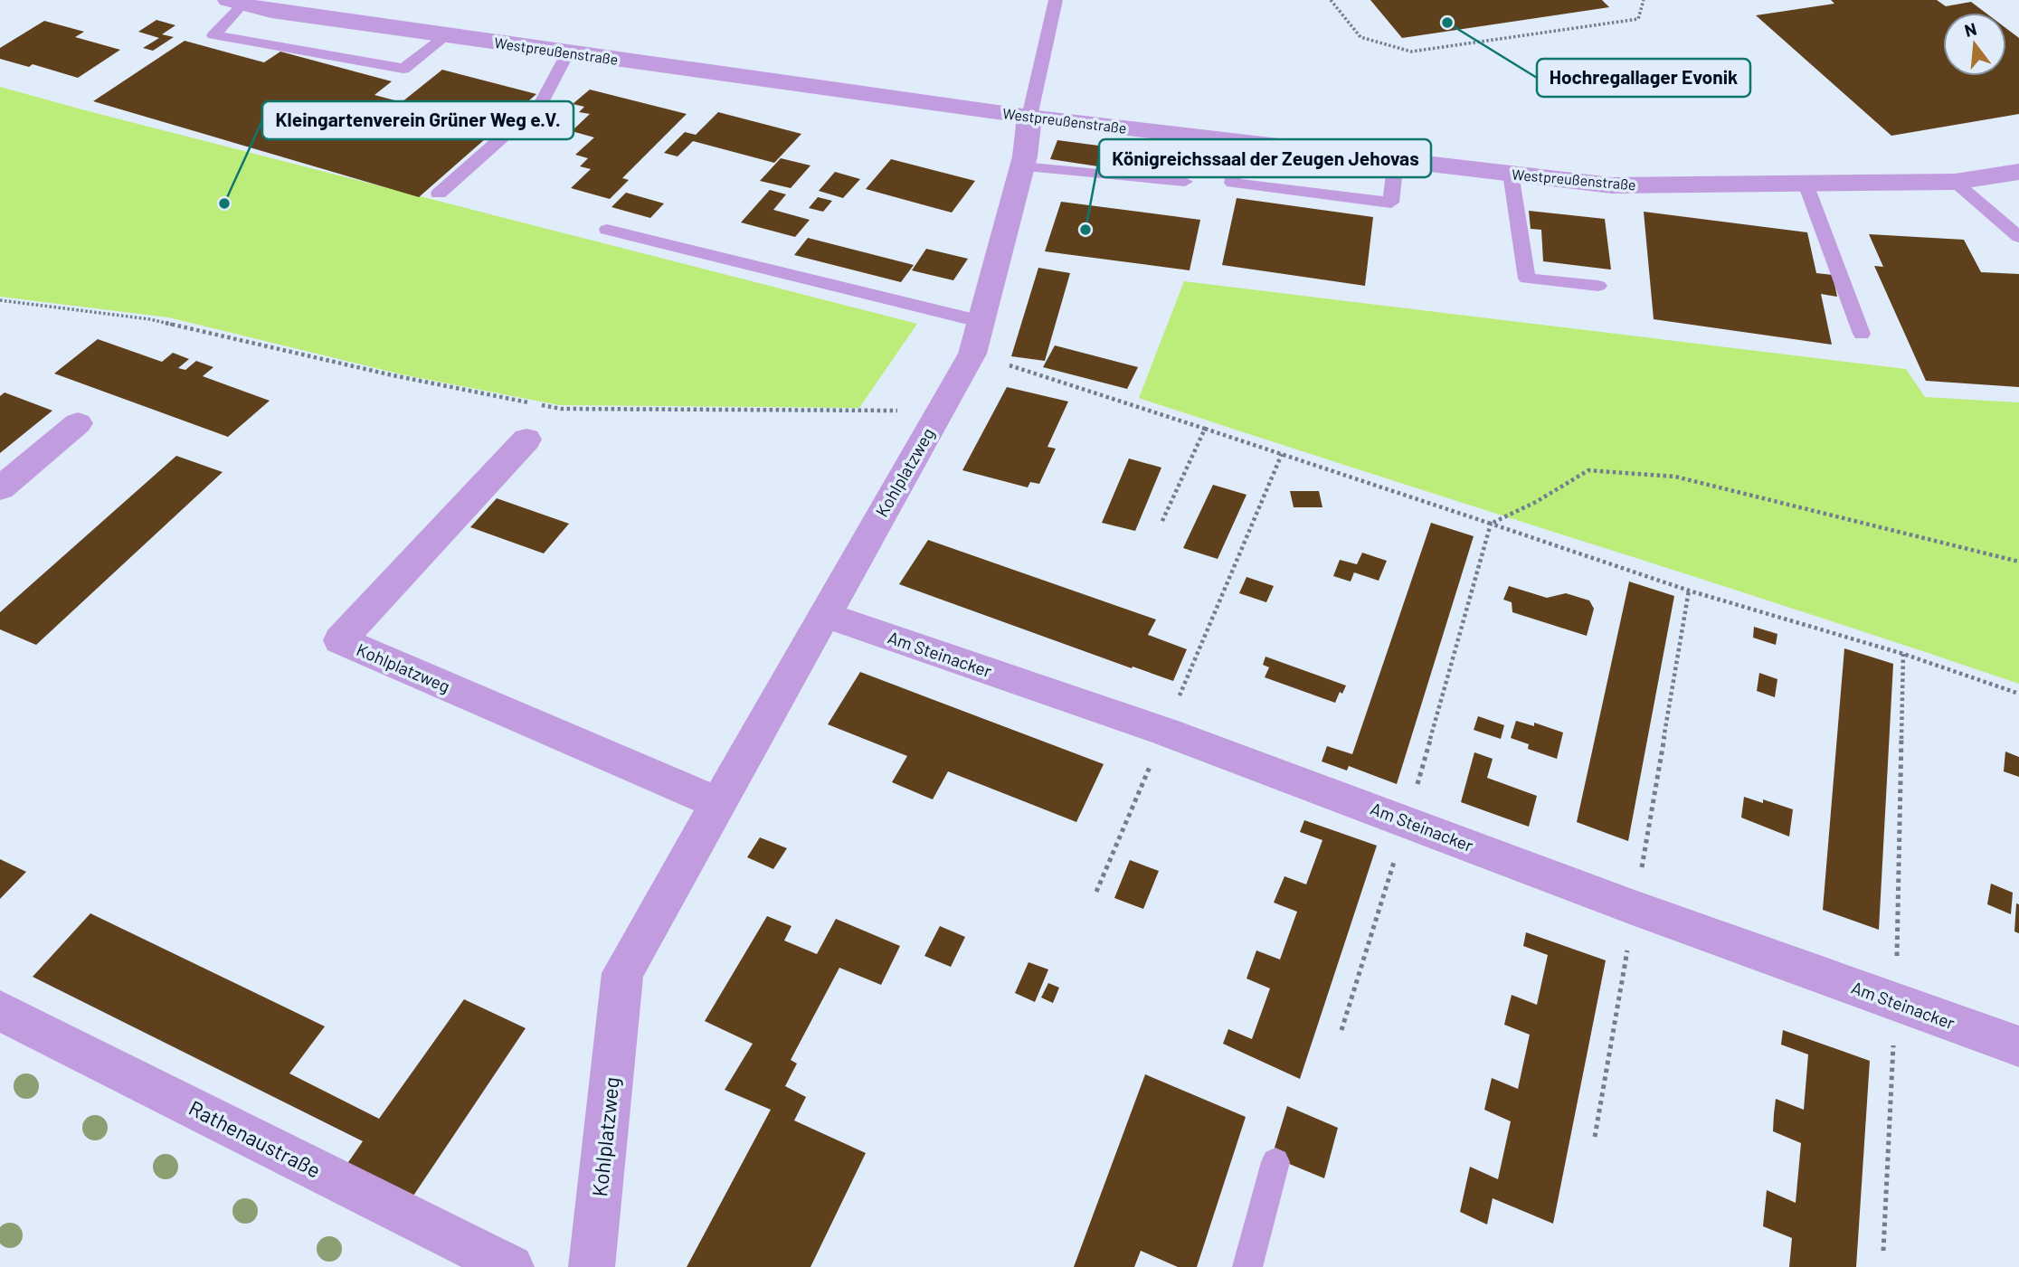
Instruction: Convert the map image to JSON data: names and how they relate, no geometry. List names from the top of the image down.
{
  "streets": {
    "street": [
      "Westpreußenstraße",
      "Kohlplatzweg",
      "Am Steinacker",
      "Rathenaustraße"
    ]
  },
  "crossings": [
    ["Westpreußenstraße", "Kohlplatzweg"],
    ["Kohlplatzweg", "Am Steinacker"]
  ],
  "places": ["Hochregallager Evonik", "Kleingartenverein Grüner Weg e.V.", "Königreichssaal der Zeugen Jehovas"],
  "north": "top"
}
